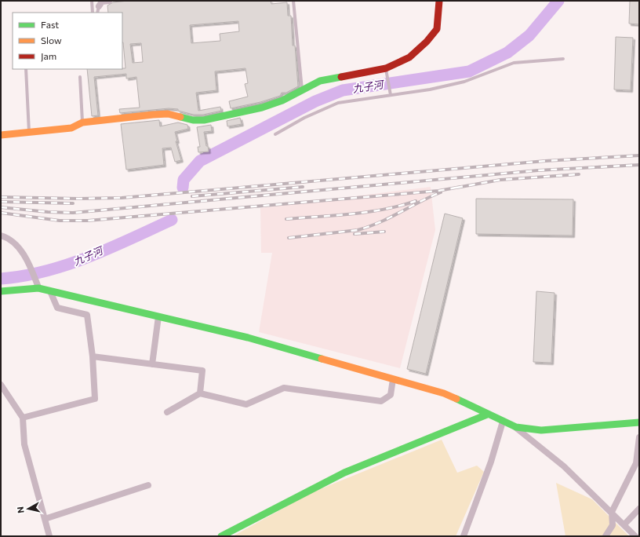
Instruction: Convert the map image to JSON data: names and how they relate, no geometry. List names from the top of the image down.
{
  "water": ["九子河"],
  "legend": ["Fast", "Slow", "Jam"],
  "north": "left"
}
